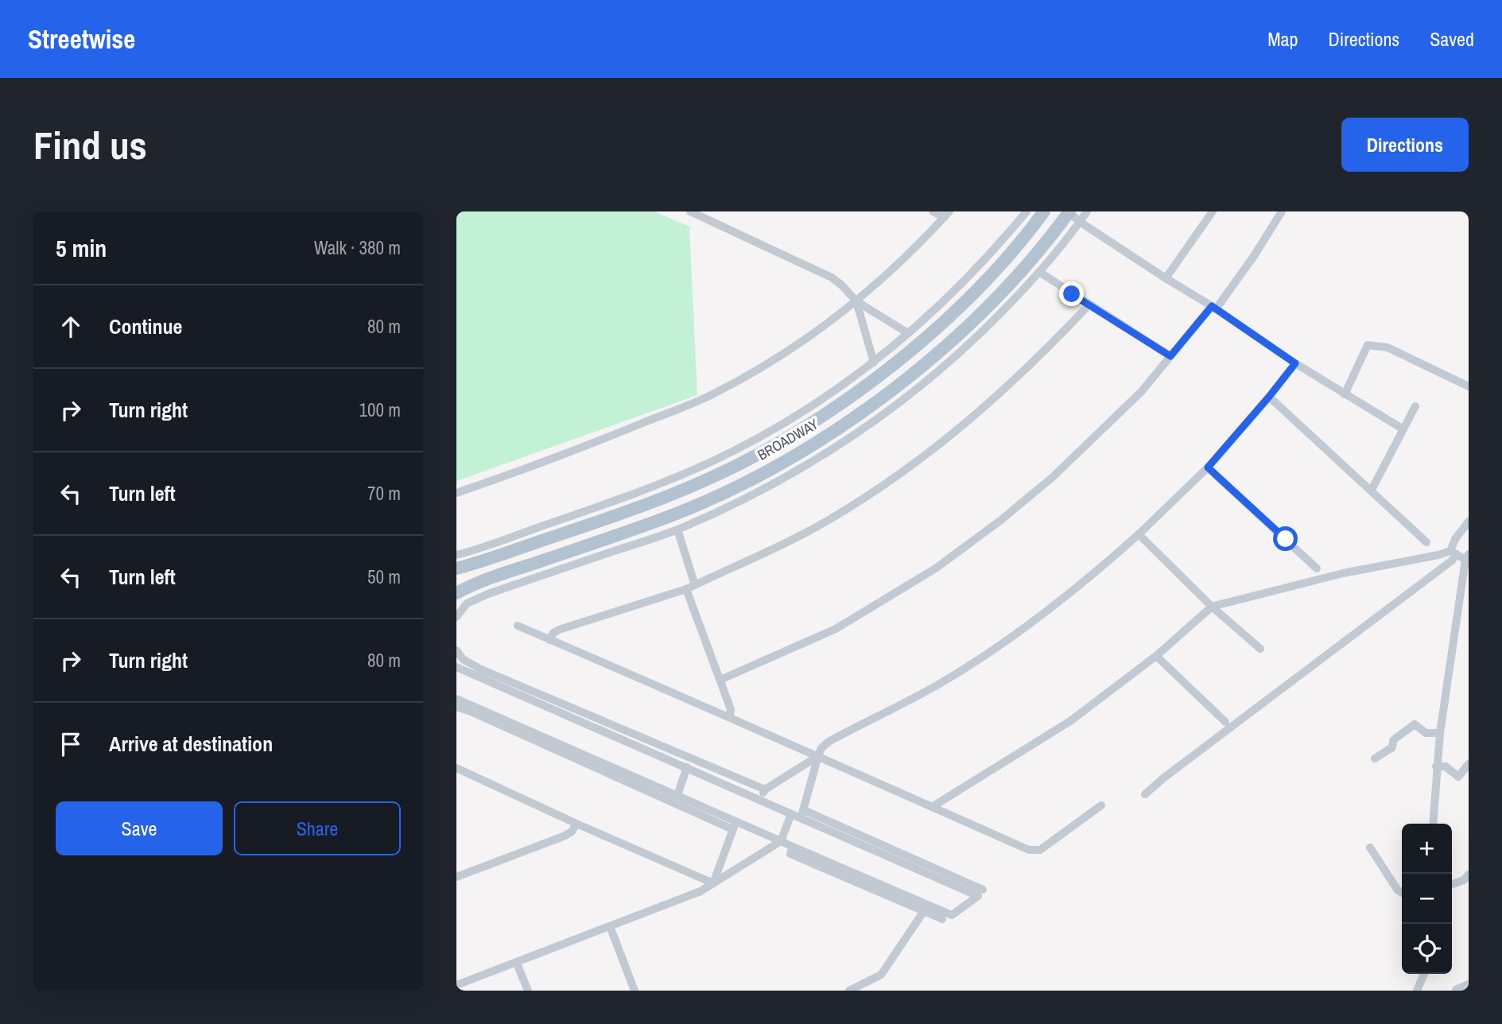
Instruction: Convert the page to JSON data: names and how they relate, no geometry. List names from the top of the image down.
{
  "streets": {
    "main road": ["BROADWAY"]
  },
  "page": {
    "header": "Streetwise",
    "nav": ["Map", "Directions", "Saved"],
    "buttons": [
      "Directions",
      ["Save", "Share"]
    ],
    "title": "Find us",
    "heading": ["5 min", "Walk · 380 m"],
    "list": [
      ["Continue", "80 m"],
      ["Turn right", "100 m"],
      ["Turn left", "70 m"],
      ["Turn left", "50 m"],
      ["Turn right", "80 m"],
      "Arrive at destination"
    ],
    "map_buttons": ["+", "−"]
  }
}
